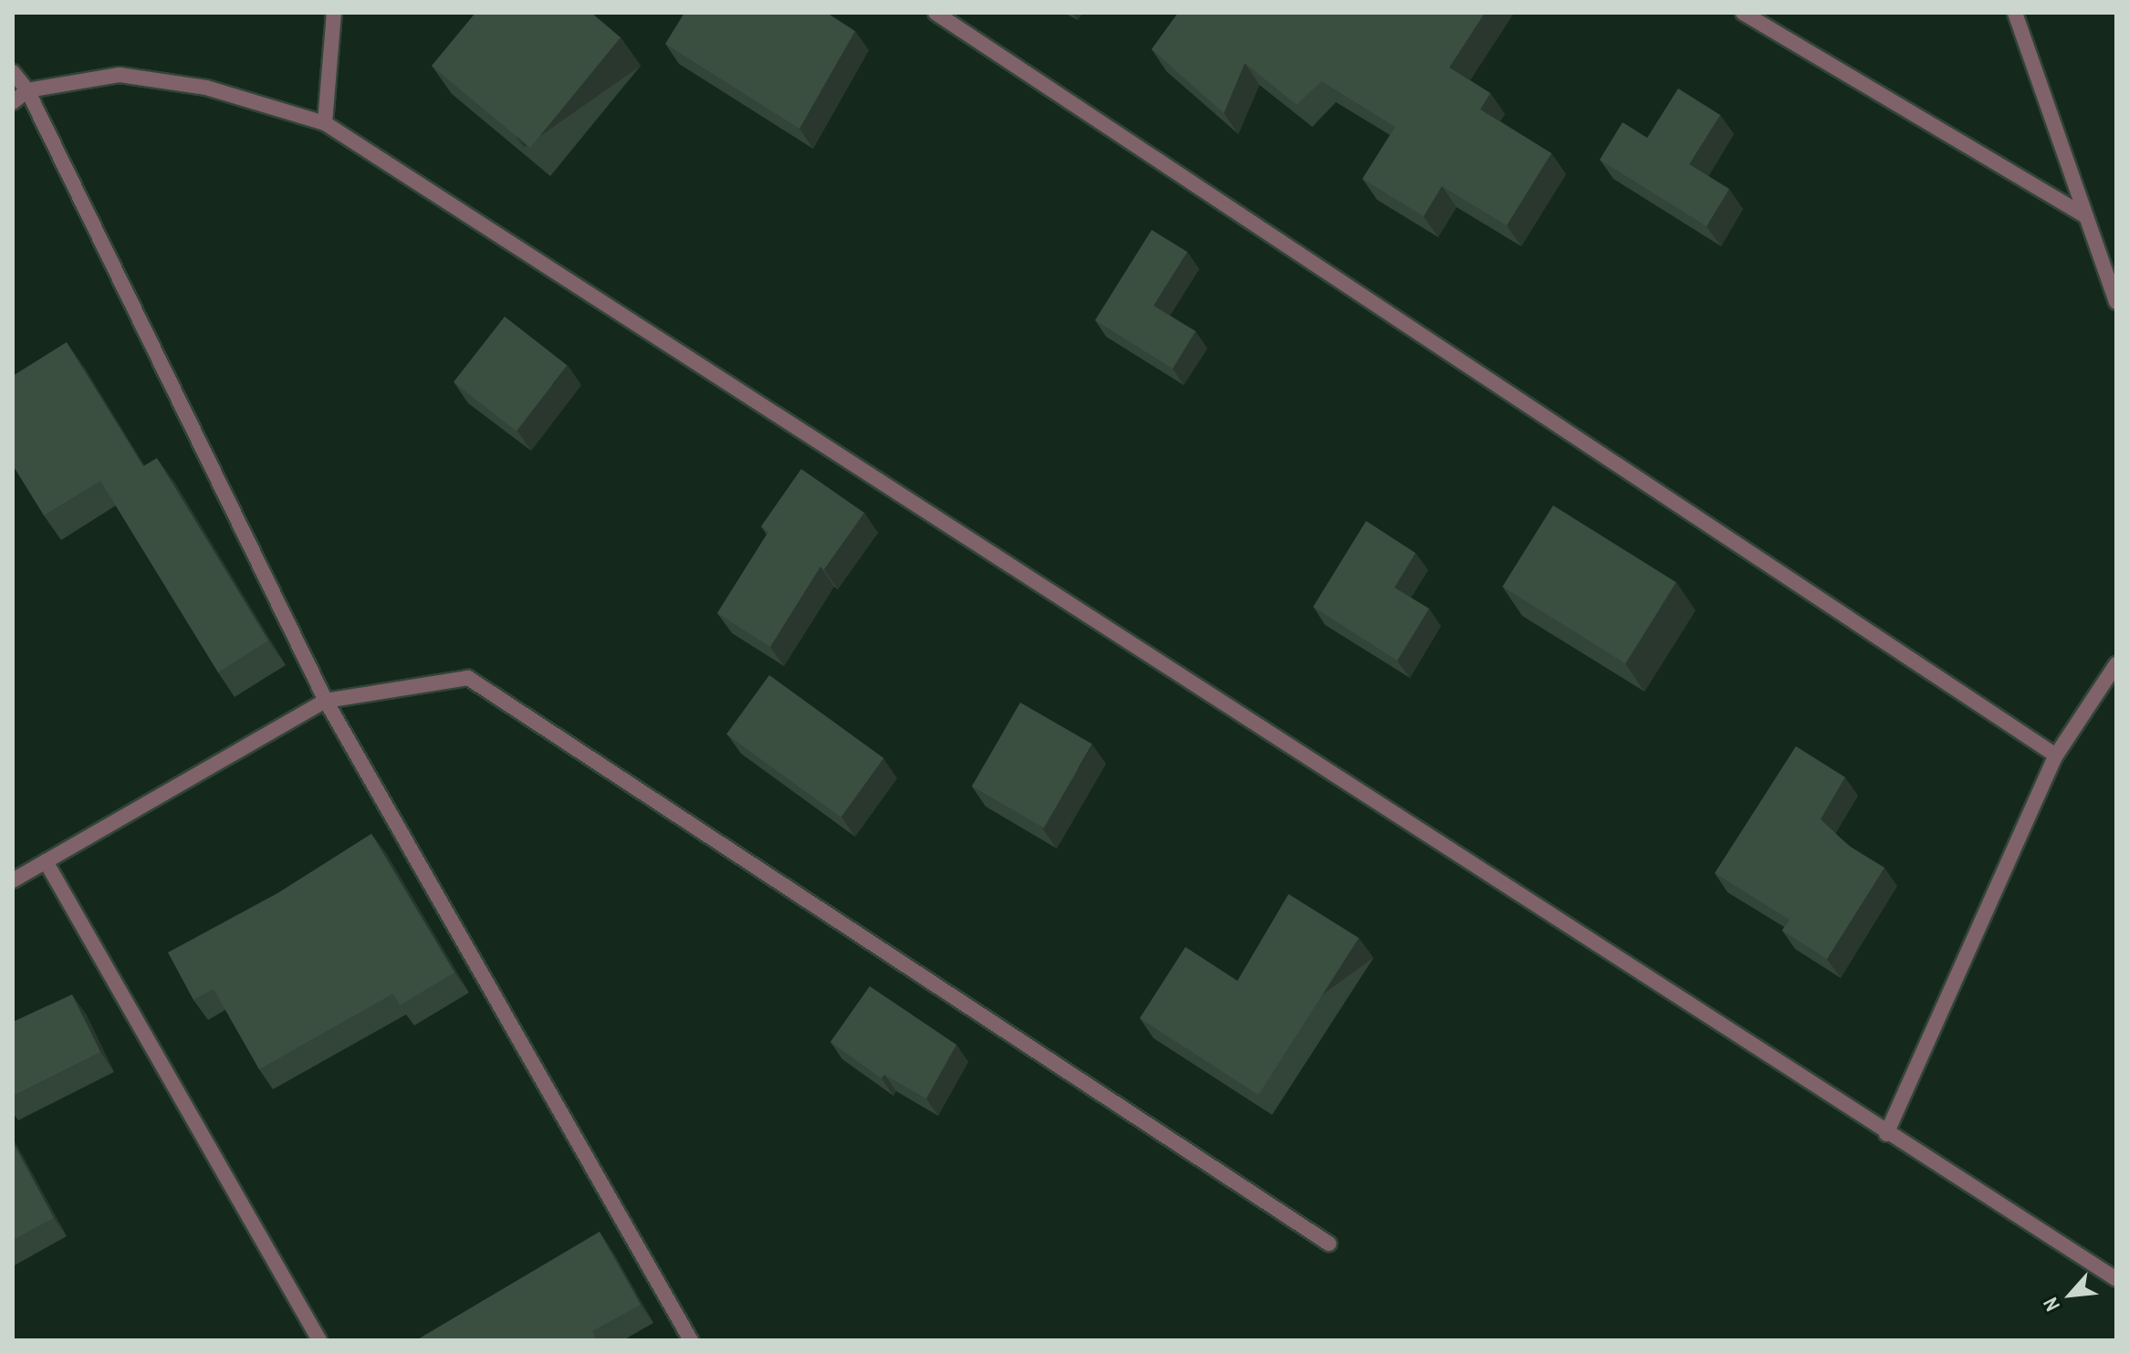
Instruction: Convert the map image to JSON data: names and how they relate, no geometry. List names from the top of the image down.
{
  "north": "bottom left"
}
